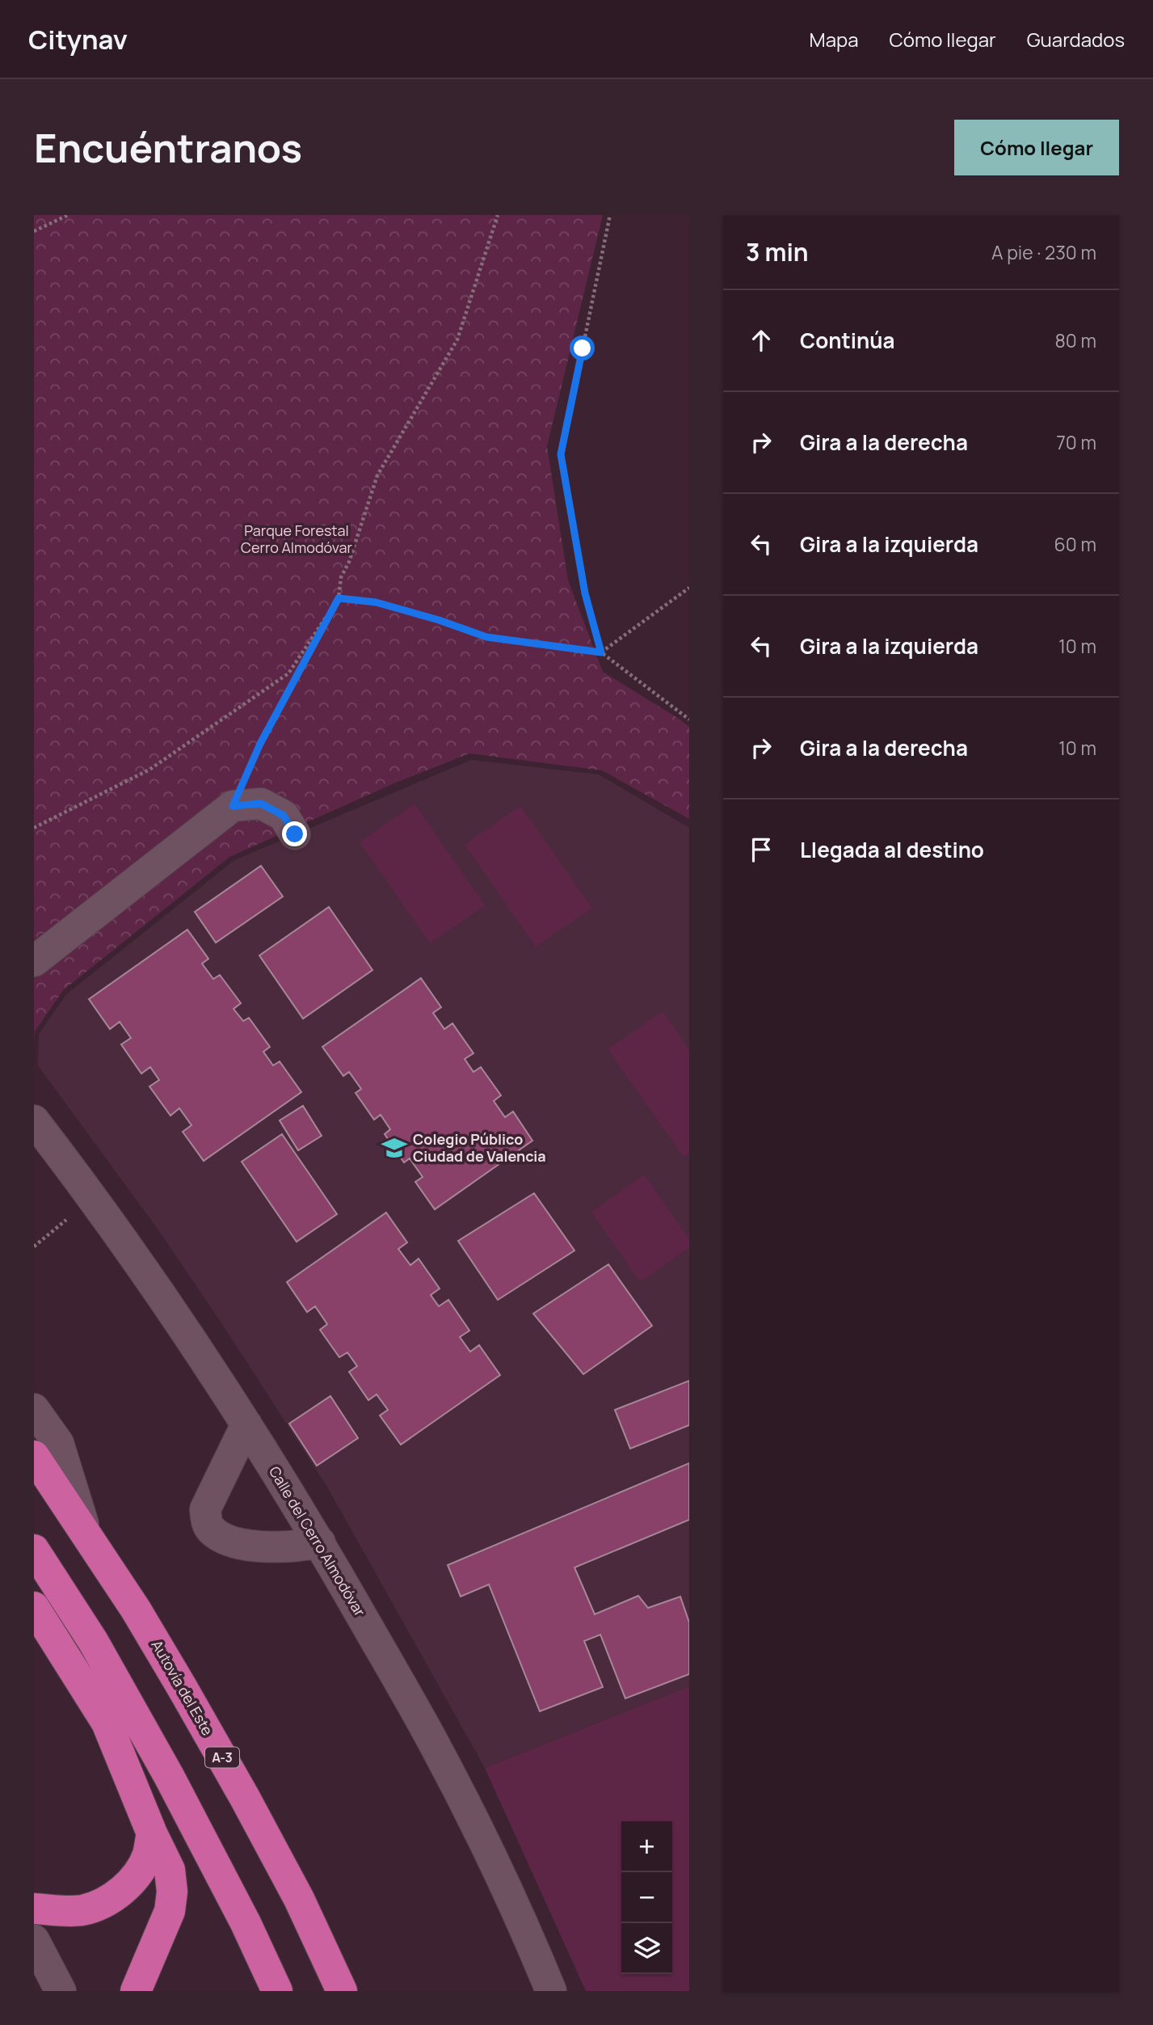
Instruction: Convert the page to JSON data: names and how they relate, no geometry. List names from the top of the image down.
{
  "streets": {
    "highway": ["Autovía del Este", "A-3"],
    "street": ["Calle del Cerro Almodóvar"]
  },
  "parks": ["Parque Forestal Cerro Almodóvar"],
  "places": {
    "school or university": ["Colegio Público Ciudad de Valencia"]
  },
  "page": {
    "header": "Citynav",
    "nav": ["Mapa", "Cómo llegar", "Guardados"],
    "buttons": "Cómo llegar",
    "title": "Encuéntranos",
    "heading": ["3 min", "A pie · 230 m"],
    "list": [
      ["Continúa", "80 m"],
      ["Gira a la derecha", "70 m"],
      ["Gira a la izquierda", "60 m"],
      ["Gira a la izquierda", "10 m"],
      ["Gira a la derecha", "10 m"],
      "Llegada al destino"
    ],
    "map_buttons": ["+", "−"]
  }
}
